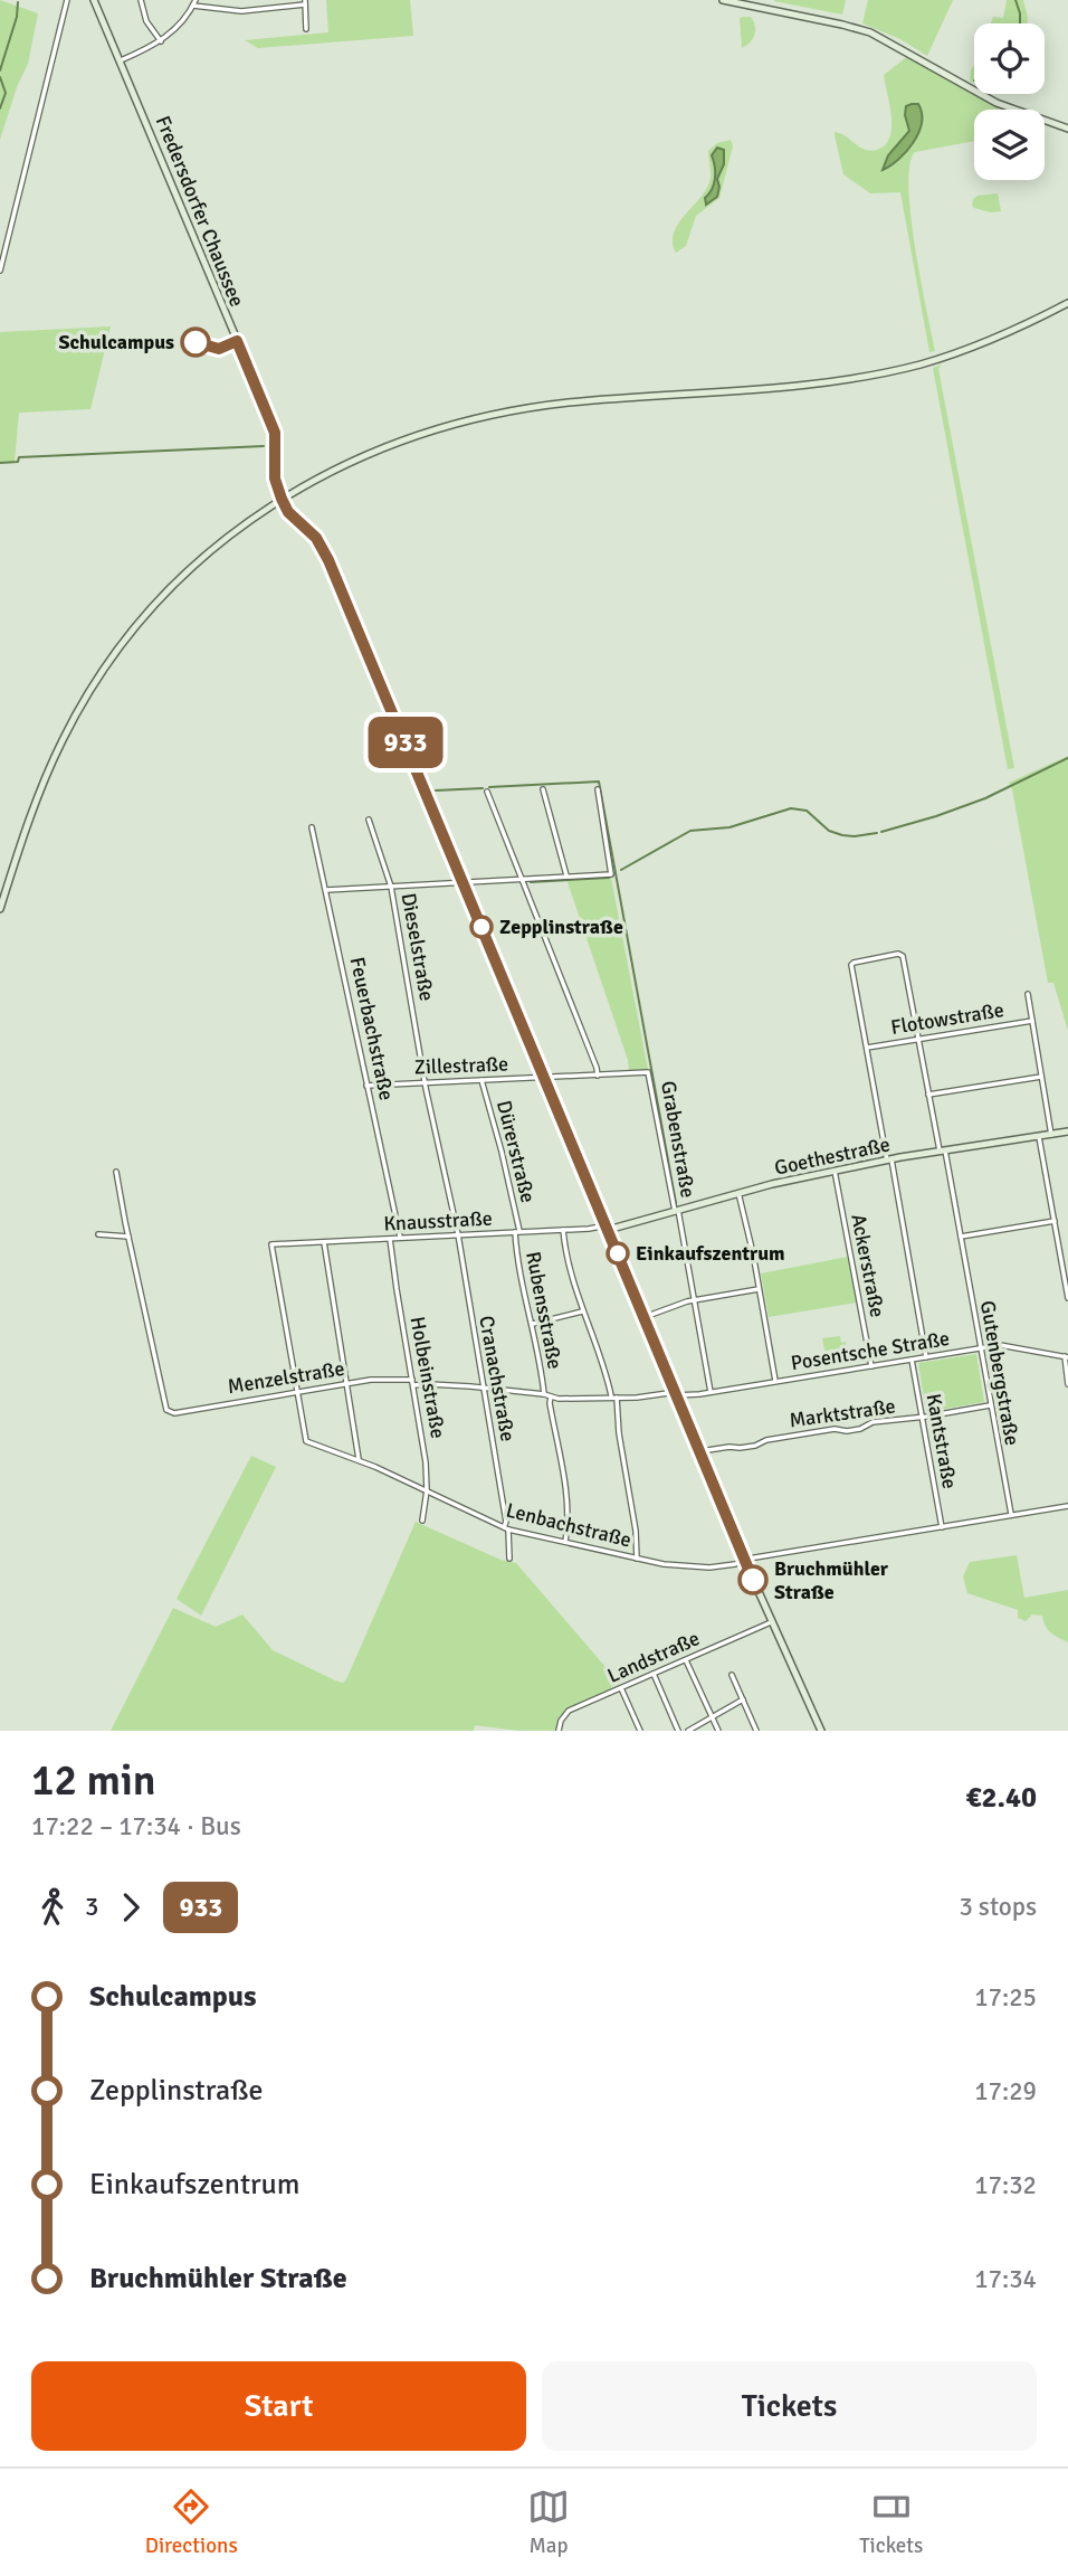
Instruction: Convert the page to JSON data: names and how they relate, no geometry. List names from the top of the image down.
{
  "streets": {
    "main road": ["Fredersdorfer Chaussee", "Goethestraße"],
    "street": [
      "Dieselstraße",
      "Flotowstraße",
      "Feuerbachstraße",
      "Zillestraße",
      "Grabenstraße",
      "Dürerstraße",
      "Knausstraße",
      "Ackerstraße",
      "Rubensstraße",
      "Posentsche Straße",
      "Gutenbergstraße",
      "Menzelstraße",
      "Holbeinstraße",
      "Cranachstraße",
      "Marktstraße",
      "Kantstraße",
      "Lenbachstraße",
      "Landstraße"
    ]
  },
  "crossings": [
    ["Dieselstraße", "Zillestraße"],
    ["Dieselstraße", "Knausstraße"],
    ["Dieselstraße", "Cranachstraße"],
    ["Flotowstraße", "Gutenbergstraße"],
    ["Feuerbachstraße", "Zillestraße"],
    ["Feuerbachstraße", "Knausstraße"],
    ["Zillestraße", "Grabenstraße"],
    ["Zillestraße", "Dürerstraße"],
    ["Grabenstraße", "Goethestraße"],
    ["Grabenstraße", "Posentsche Straße"],
    ["Dürerstraße", "Knausstraße"],
    ["Dürerstraße", "Rubensstraße"],
    ["Goethestraße", "Knausstraße"],
    ["Goethestraße", "Ackerstraße"],
    ["Goethestraße", "Gutenbergstraße"],
    ["Knausstraße", "Rubensstraße"],
    ["Knausstraße", "Menzelstraße"],
    ["Knausstraße", "Holbeinstraße"],
    ["Knausstraße", "Cranachstraße"],
    ["Knausstraße", "Lenbachstraße"],
    ["Ackerstraße", "Posentsche Straße"],
    ["Rubensstraße", "Menzelstraße"],
    ["Rubensstraße", "Lenbachstraße"],
    ["Posentsche Straße", "Gutenbergstraße"],
    ["Posentsche Straße", "Menzelstraße"],
    ["Posentsche Straße", "Kantstraße"],
    ["Gutenbergstraße", "Marktstraße"],
    ["Menzelstraße", "Holbeinstraße"],
    ["Menzelstraße", "Cranachstraße"],
    ["Menzelstraße", "Lenbachstraße"],
    ["Holbeinstraße", "Lenbachstraße"],
    ["Cranachstraße", "Lenbachstraße"],
    ["Marktstraße", "Kantstraße"]
  ],
  "places": [
    "Schulcampus",
    "Zepplinstraße",
    "Einkaufszentrum",
    "Bruchmühler Straße"
  ],
  "lines": ["bus line 933"],
  "page": {
    "on_map": "933",
    "heading": ["12 min", "17:22 – 17:34 · Bus", "€2.40"],
    "legs": ["3", "933", "3 stops"],
    "list": [
      {
        "name": "Schulcampus",
        "value": "17:25"
      },
      {
        "name": "Zepplinstraße",
        "value": "17:29"
      },
      {
        "name": "Einkaufszentrum",
        "value": "17:32"
      },
      {
        "name": "Bruchmühler Straße",
        "value": "17:34"
      }
    ],
    "buttons": ["Start", "Tickets"],
    "tabs": ["Directions", "Map", "Tickets"]
  }
}
